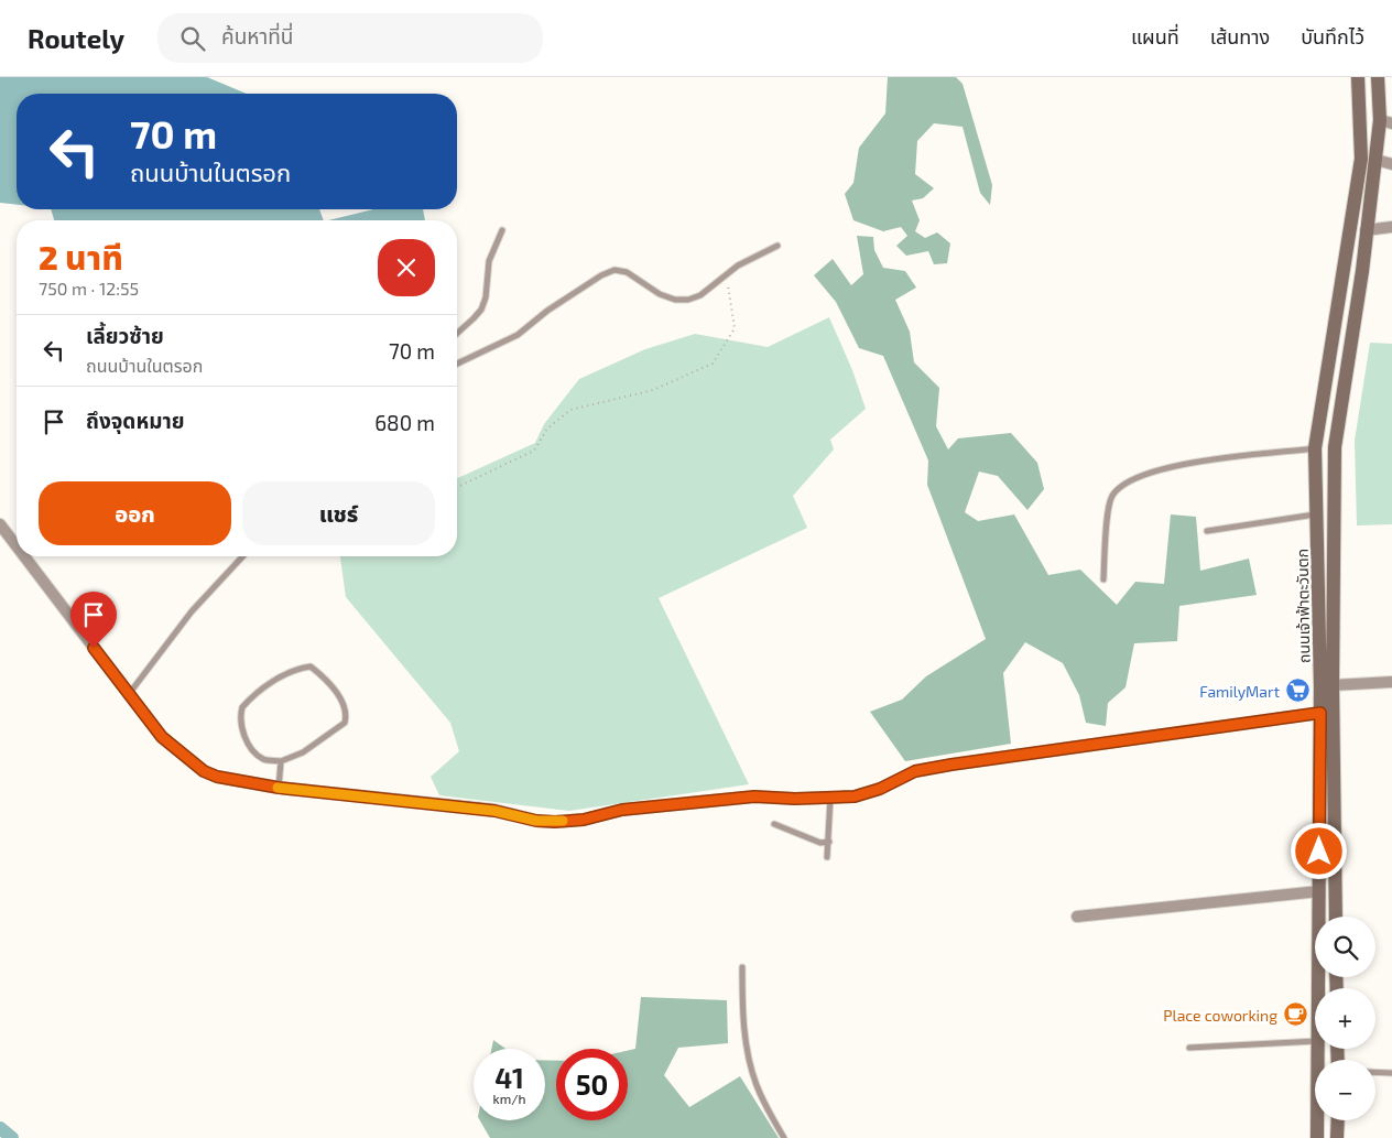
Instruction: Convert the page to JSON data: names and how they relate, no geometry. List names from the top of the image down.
{
  "streets": {
    "main road": ["ถนนเจ้าฟ้าตะวันตก"]
  },
  "places": {
    "supermarket": ["FamilyMart"],
    "cafe": ["Place coworking"]
  },
  "page": {
    "header": "Routely",
    "search": "ค้นหาที่นี่",
    "nav": ["แผนที่", "เส้นทาง", "บันทึกไว้"],
    "turn": ["70 m", "ถนนบ้านในตรอก"],
    "heading": ["2 นาที", "750 m · 12:55"],
    "list": [
      {
        "name": "เลี้ยวซ้าย",
        "note": "ถนนบ้านในตรอก",
        "value": "70 m"
      },
      {
        "name": "ถึงจุดหมาย",
        "value": "680 m"
      }
    ],
    "buttons": ["ออก", "แชร์"],
    "map_buttons": ["+", "−"],
    "speed": "41 km/h",
    "limit": "50"
  }
}
